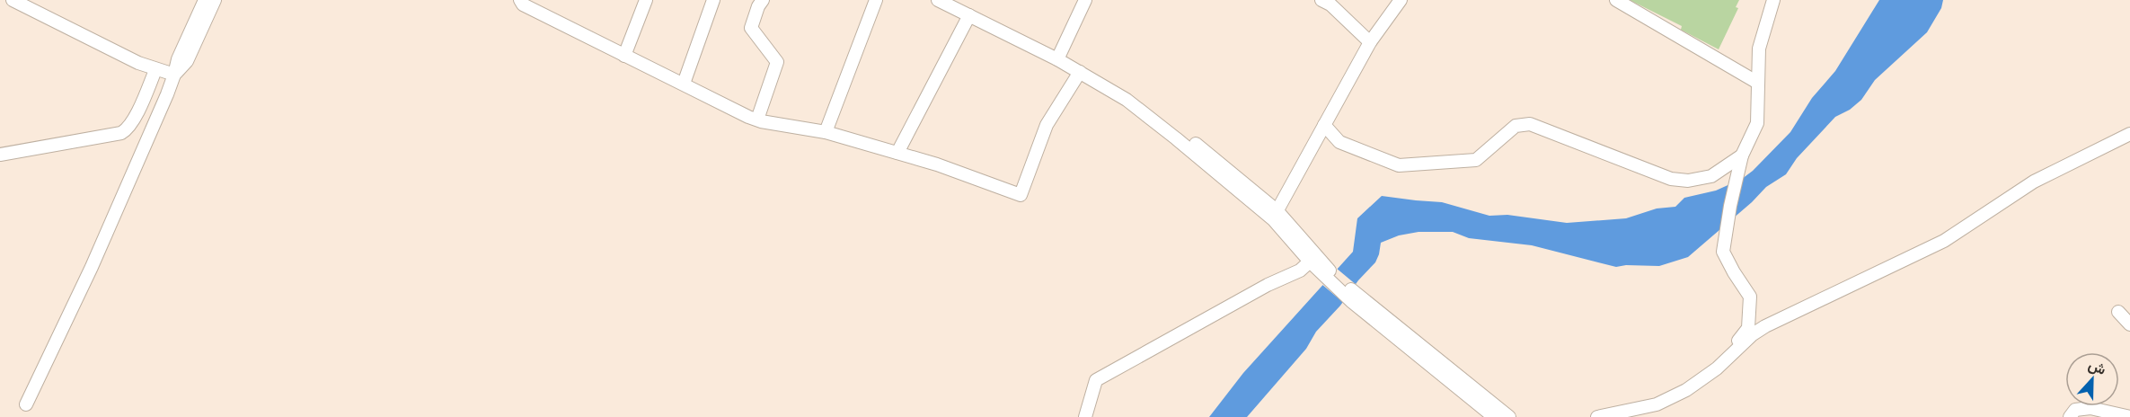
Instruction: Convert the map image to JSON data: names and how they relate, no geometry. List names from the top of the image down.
{
  "north": "top"
}
